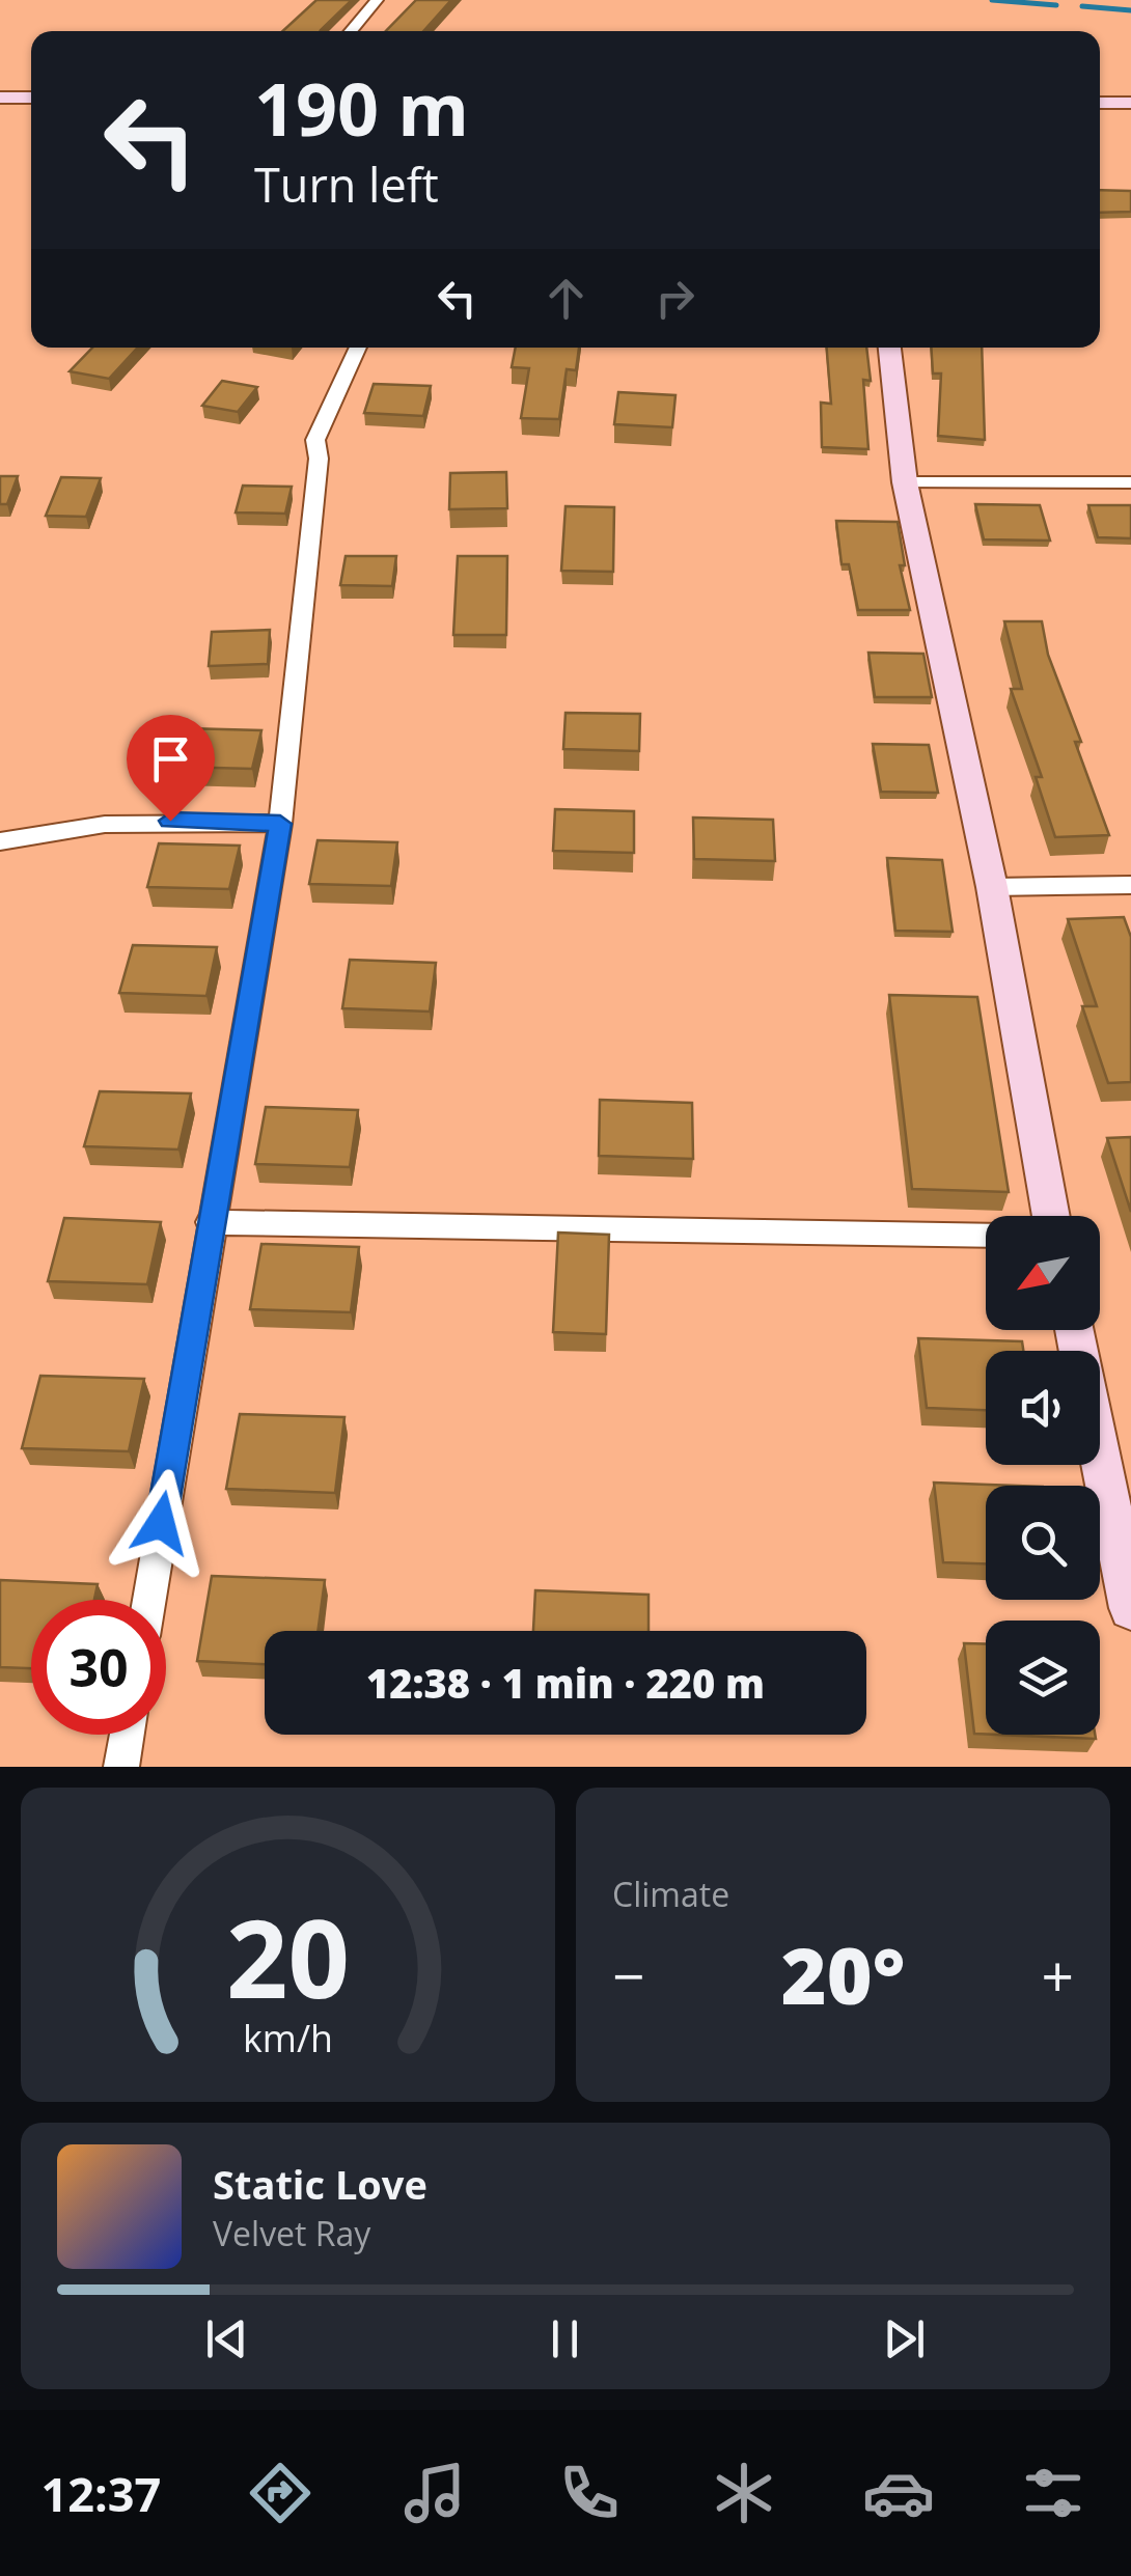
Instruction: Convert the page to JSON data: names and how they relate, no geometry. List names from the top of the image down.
{
  "north": "bottom left",
  "page": {
    "turn": ["190 m", "Turn left"],
    "limit": "30",
    "trip": "12:38 · 1 min · 220 m",
    "tile": "Climate",
    "heat": ["−", "20°", "+"],
    "song": ["Static Love", "Velvet Ray"],
    "tabs": "12:37",
    "gauge": ["20", "km/h"]
  }
}
